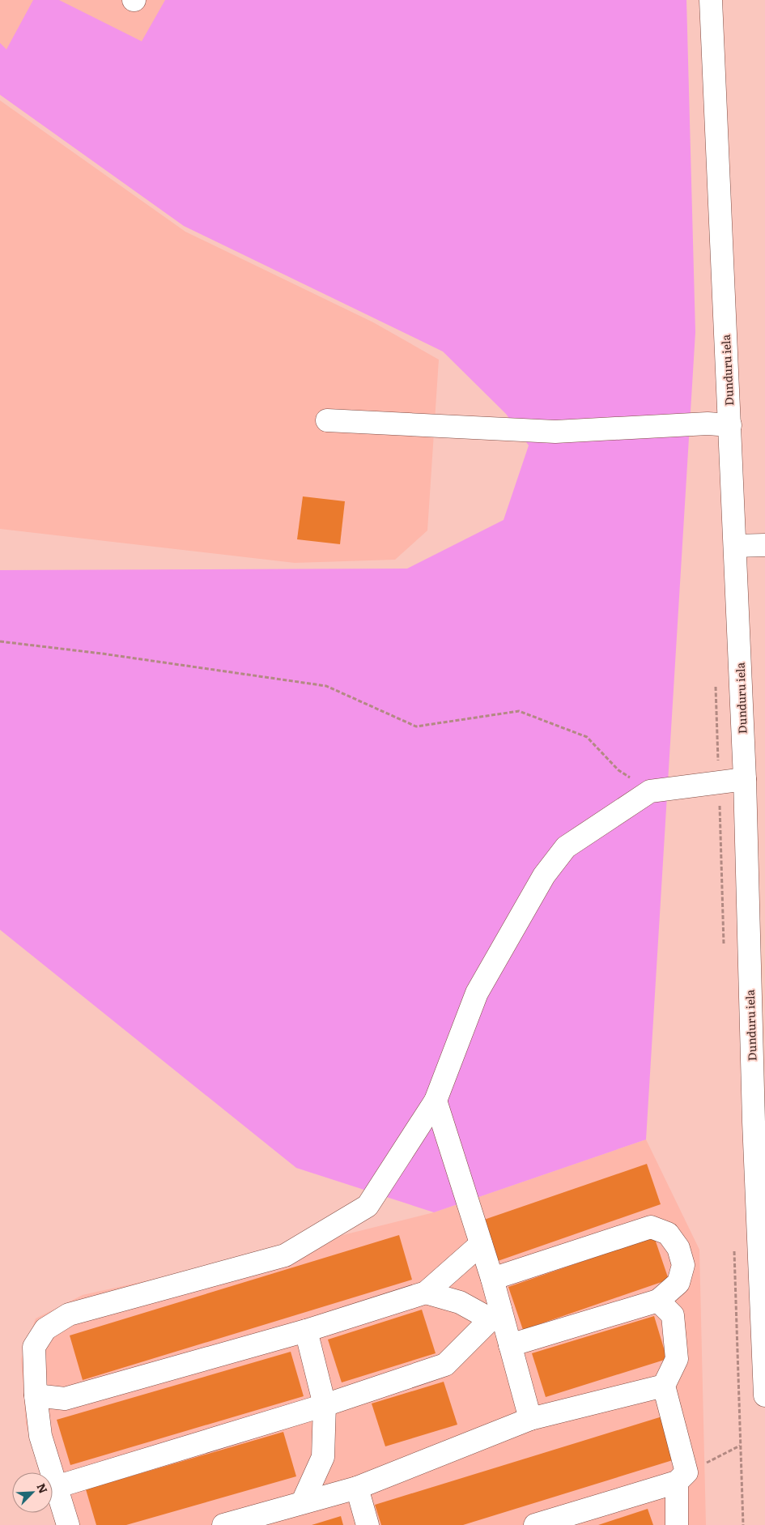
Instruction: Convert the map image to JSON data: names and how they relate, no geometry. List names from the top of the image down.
{
  "streets": {
    "street": ["Dunduru iela"]
  },
  "north": "top right"
}
